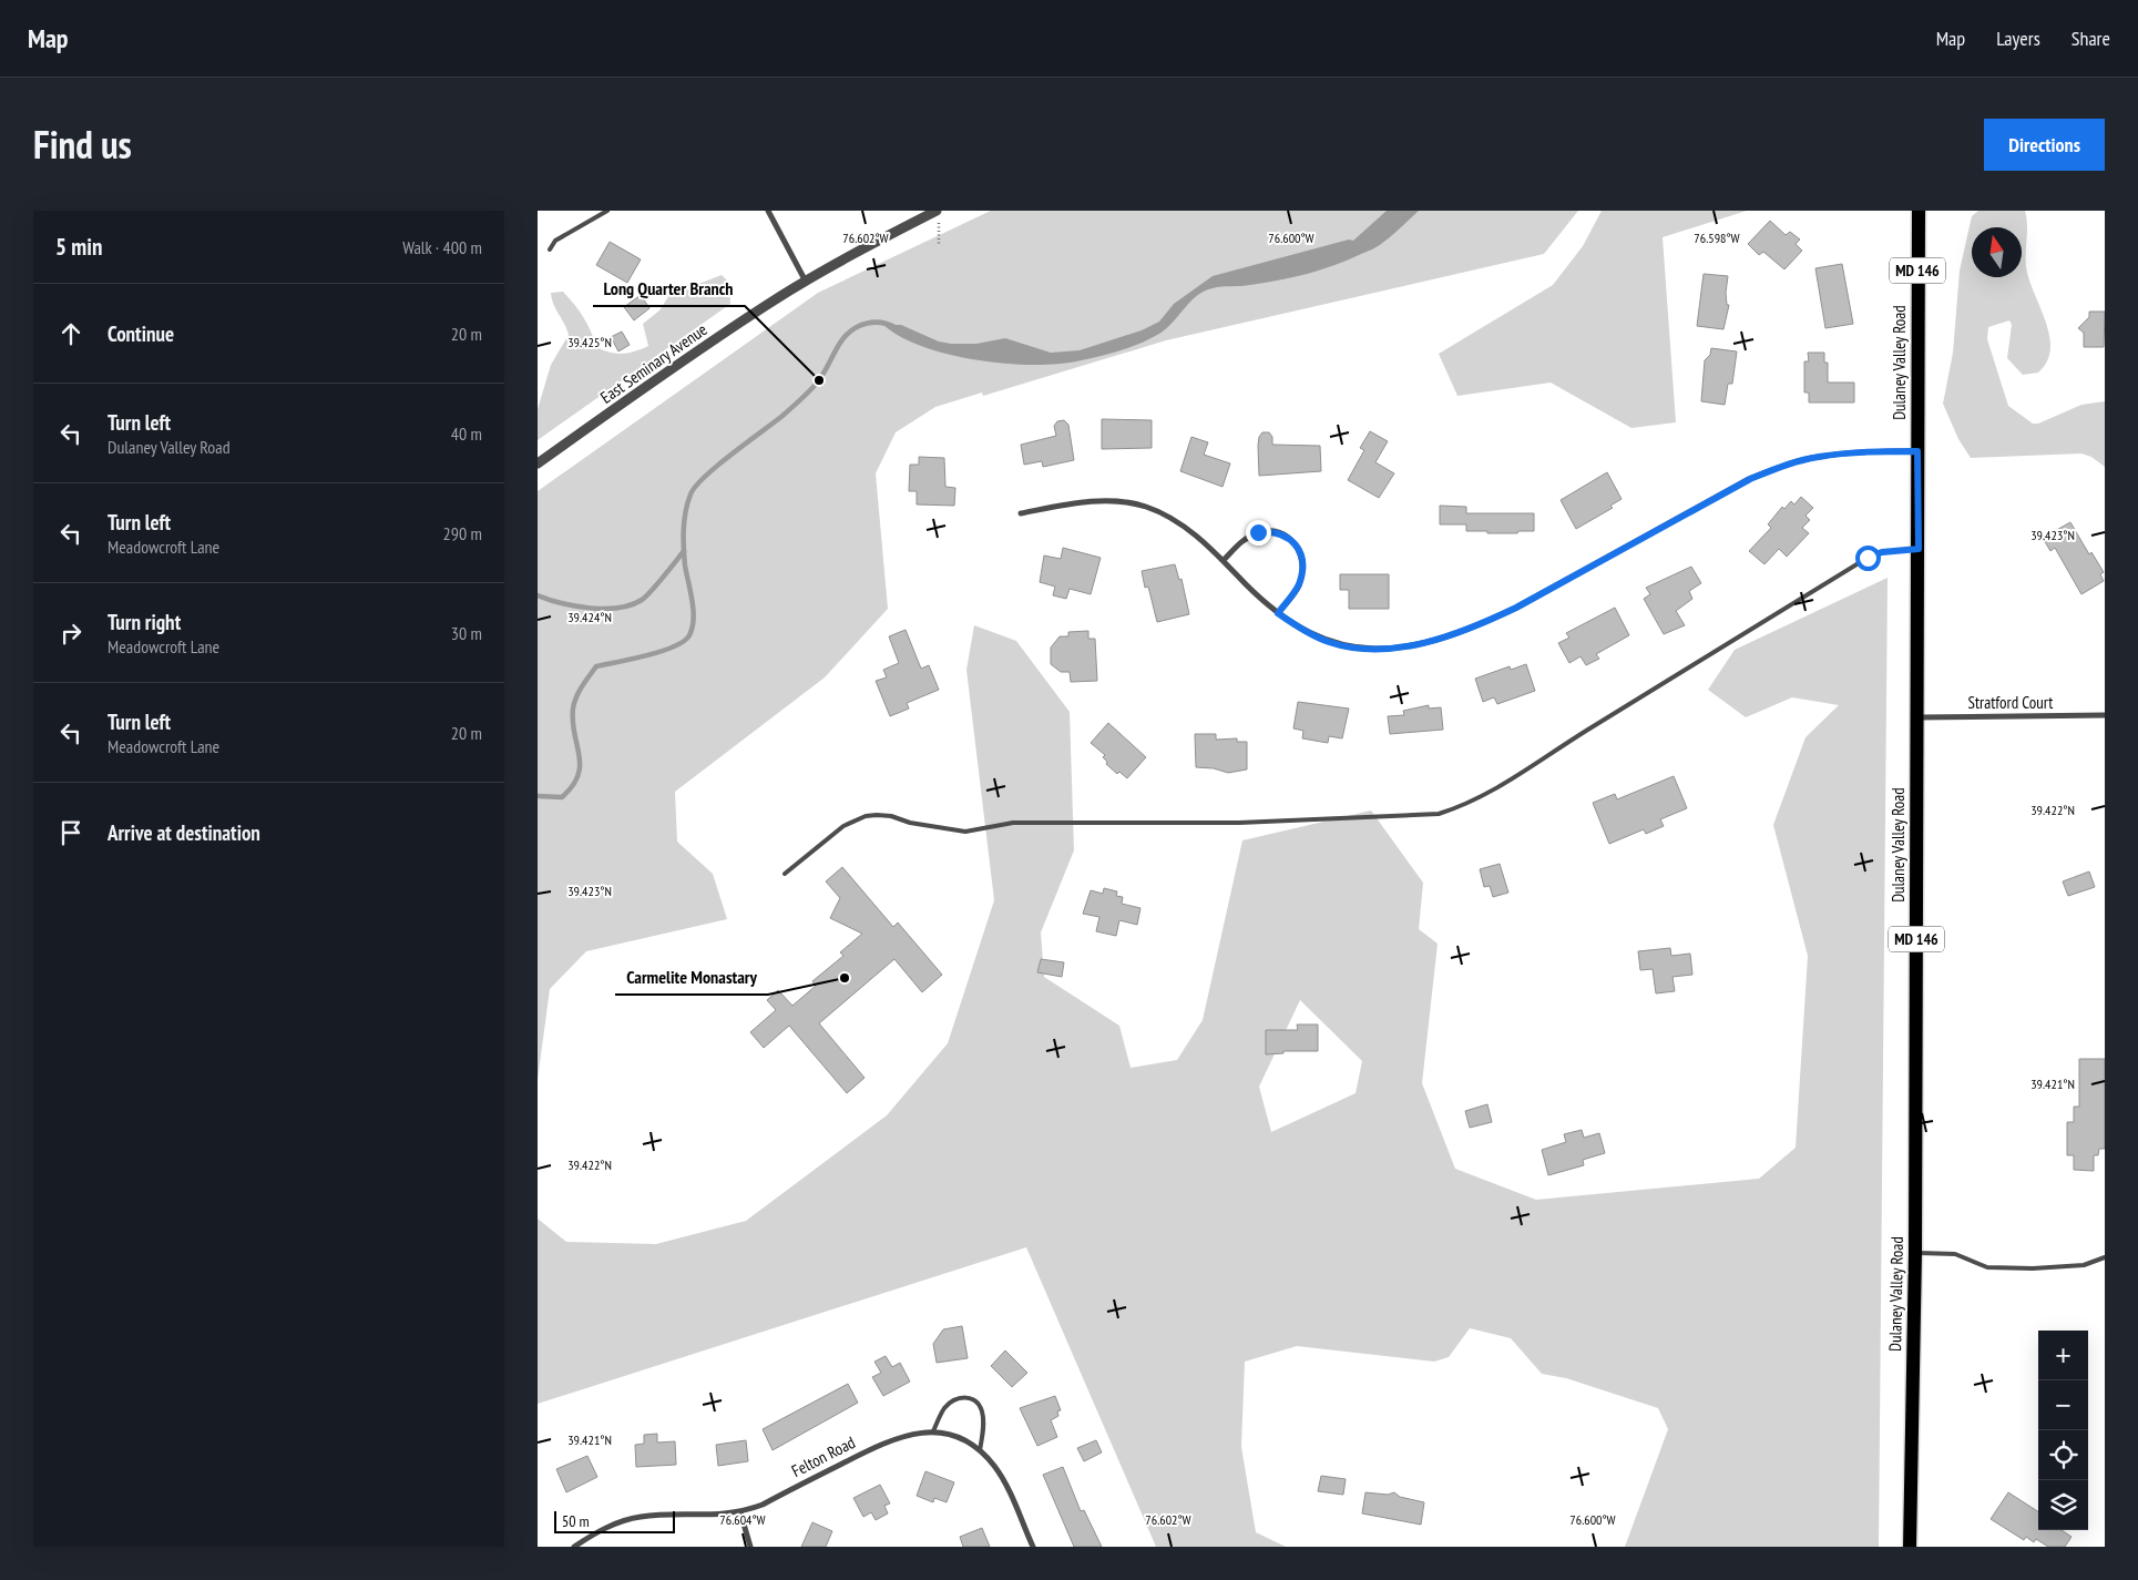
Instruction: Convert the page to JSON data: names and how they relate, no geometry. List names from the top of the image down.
{
  "streets": {
    "main road": ["MD 146", "Dulaney Valley Road"],
    "street": ["East Seminary Avenue", "Stratford Court", "Felton Road"]
  },
  "crossings": [
    ["Dulaney Valley Road", "Stratford Court"]
  ],
  "places": ["Long Quarter Branch", "Carmelite Monastary"],
  "scale_bar": "50 m",
  "north": "top",
  "page": {
    "header": "Map",
    "nav": ["Map", "Layers", "Share"],
    "title": "Find us",
    "buttons": "Directions",
    "heading": ["5 min", "Walk · 400 m"],
    "list": [
      ["Continue", "20 m"],
      ["Turn left", "Dulaney Valley Road", "40 m"],
      ["Turn left", "Meadowcroft Lane", "290 m"],
      ["Turn right", "Meadowcroft Lane", "30 m"],
      ["Turn left", "Meadowcroft Lane", "20 m"],
      "Arrive at destination"
    ],
    "map_buttons": ["+", "−"],
    "scale": "50 m"
  },
  "coordinates": [
    "76.602°W",
    "76.600°W",
    "76.598°W",
    "39.425°N",
    "39.423°N",
    "39.424°N",
    "39.422°N",
    "39.421°N",
    "76.604°W"
  ]
}
